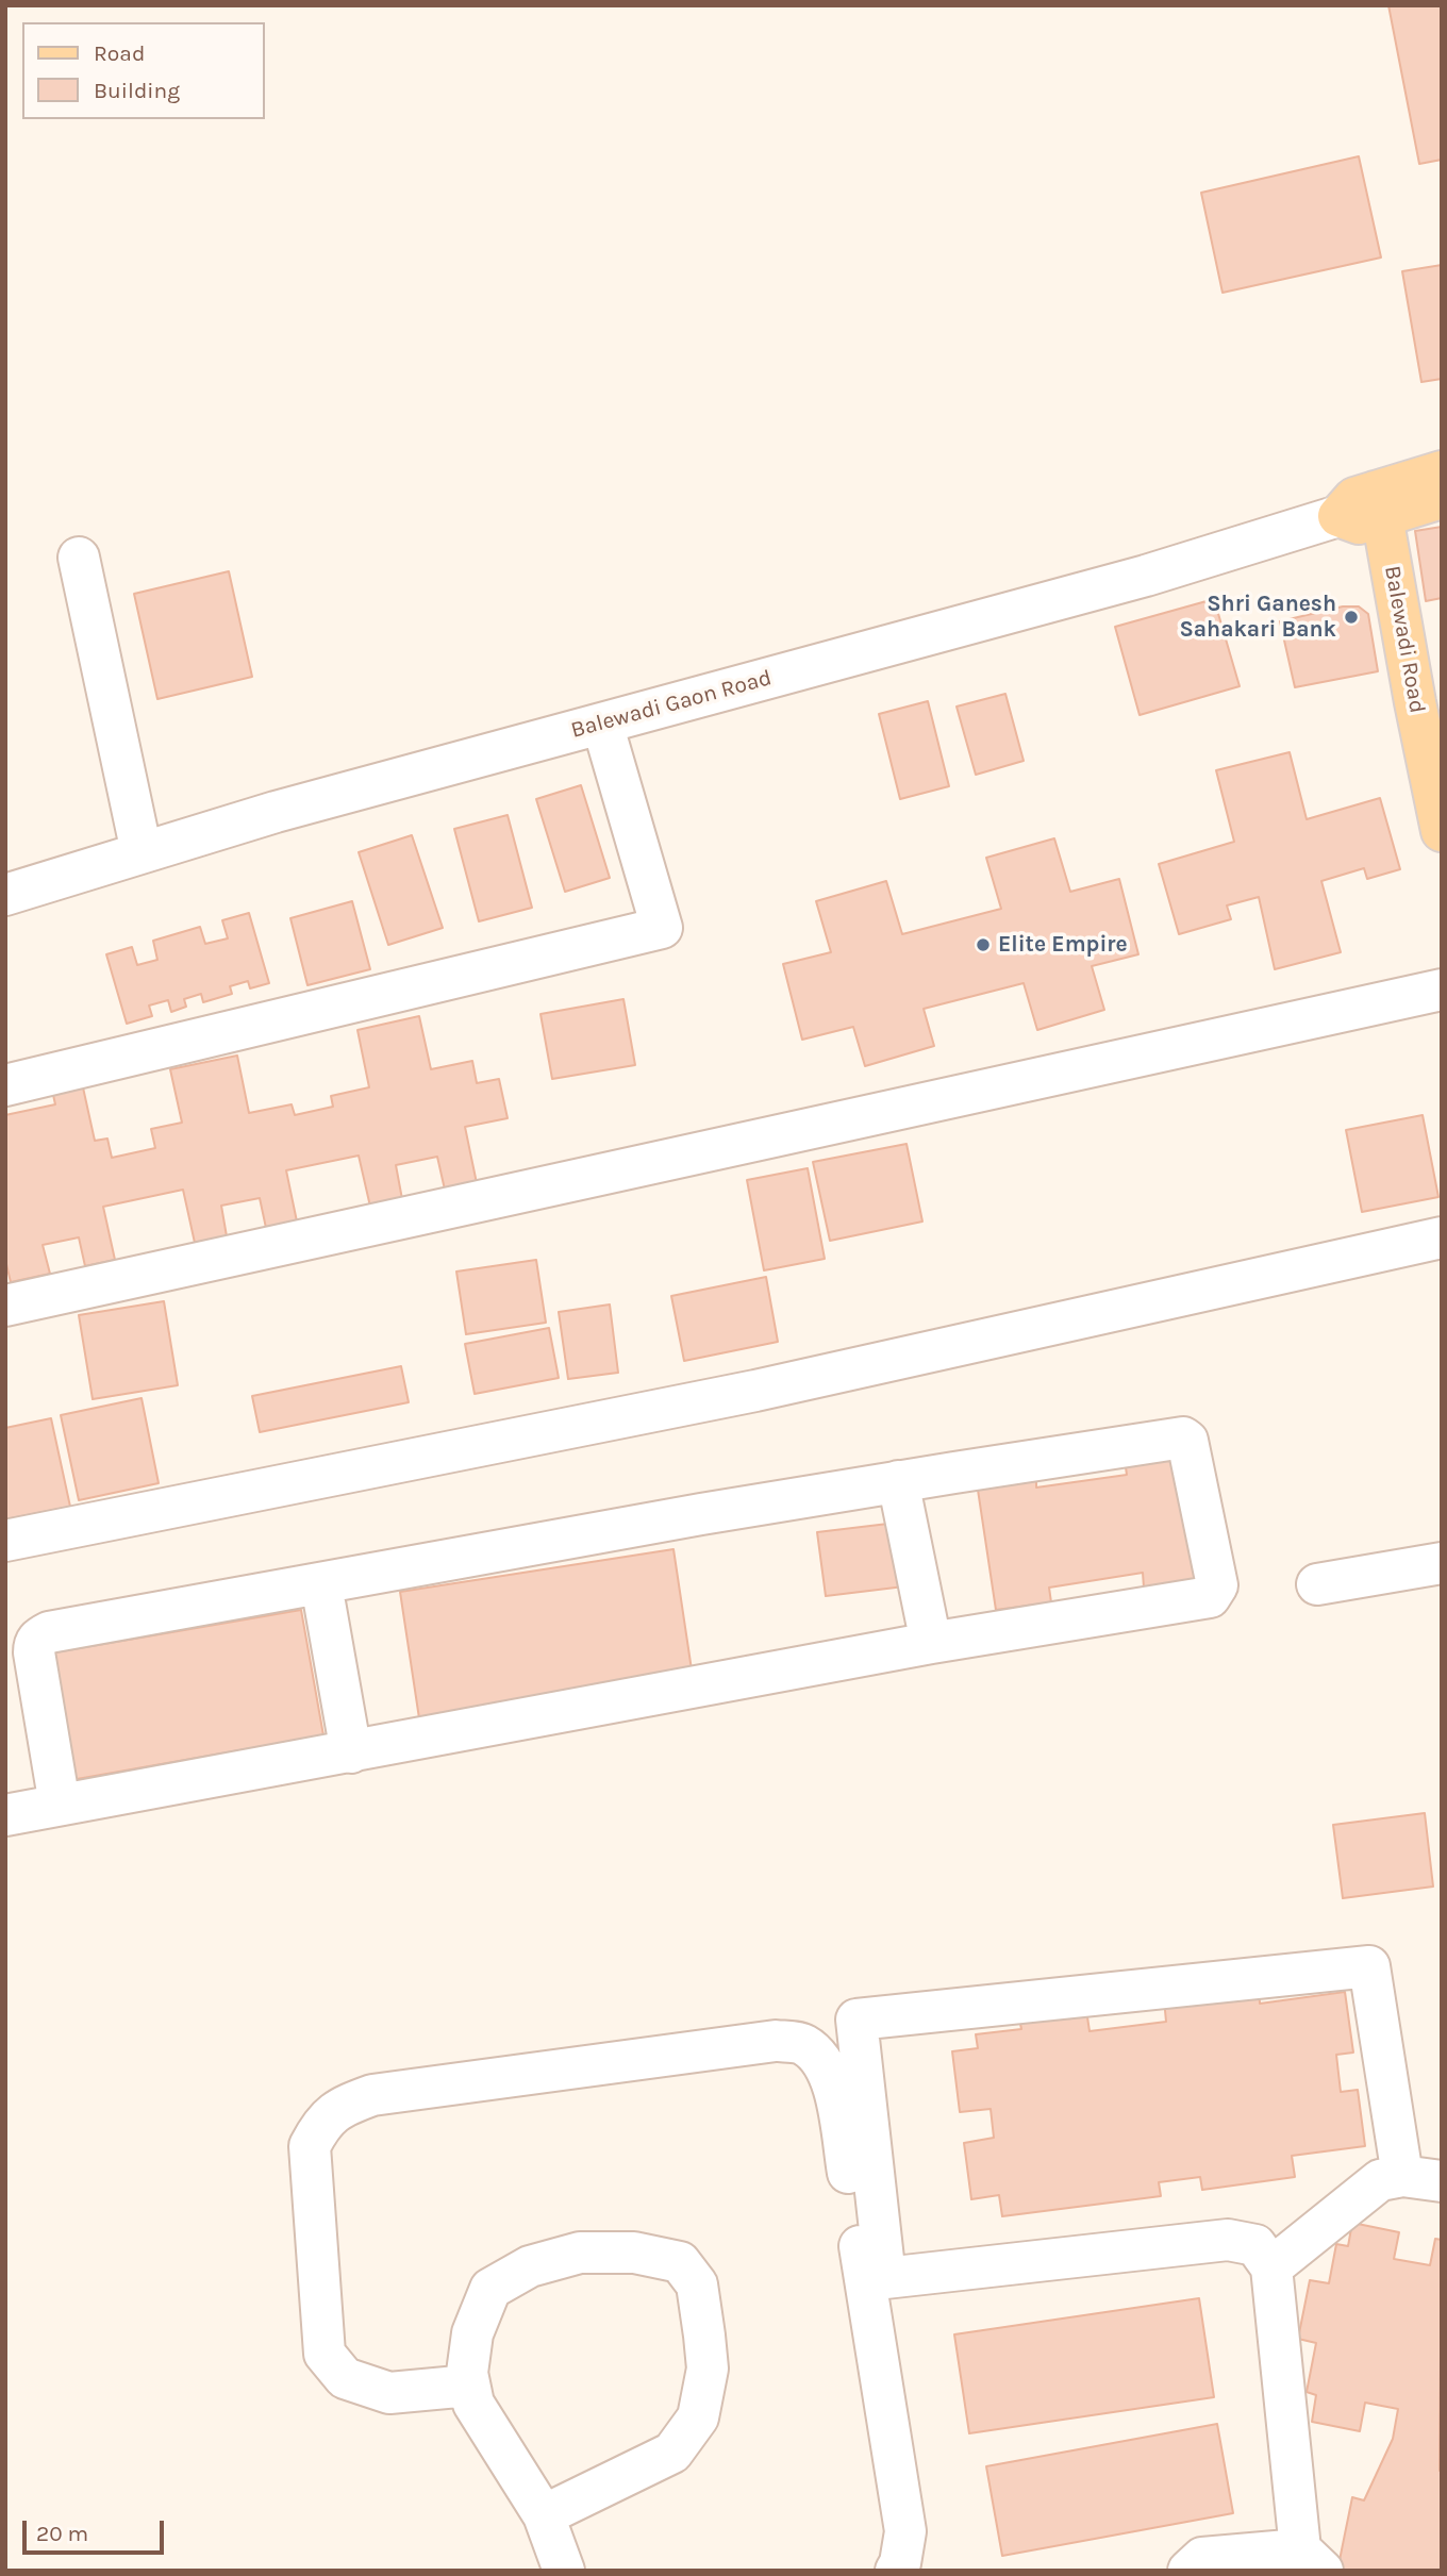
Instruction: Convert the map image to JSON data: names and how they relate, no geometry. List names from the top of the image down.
{
  "streets": {
    "main road": ["Balewadi Road", "Balewadi Gaon Road"]
  },
  "crossings": [
    ["Balewadi Road", "Balewadi Gaon Road"]
  ],
  "places": ["Shri Ganesh Sahakari Bank", "Elite Empire"],
  "legend": ["Road", "Building"],
  "scale_bar": "20 m"
}
